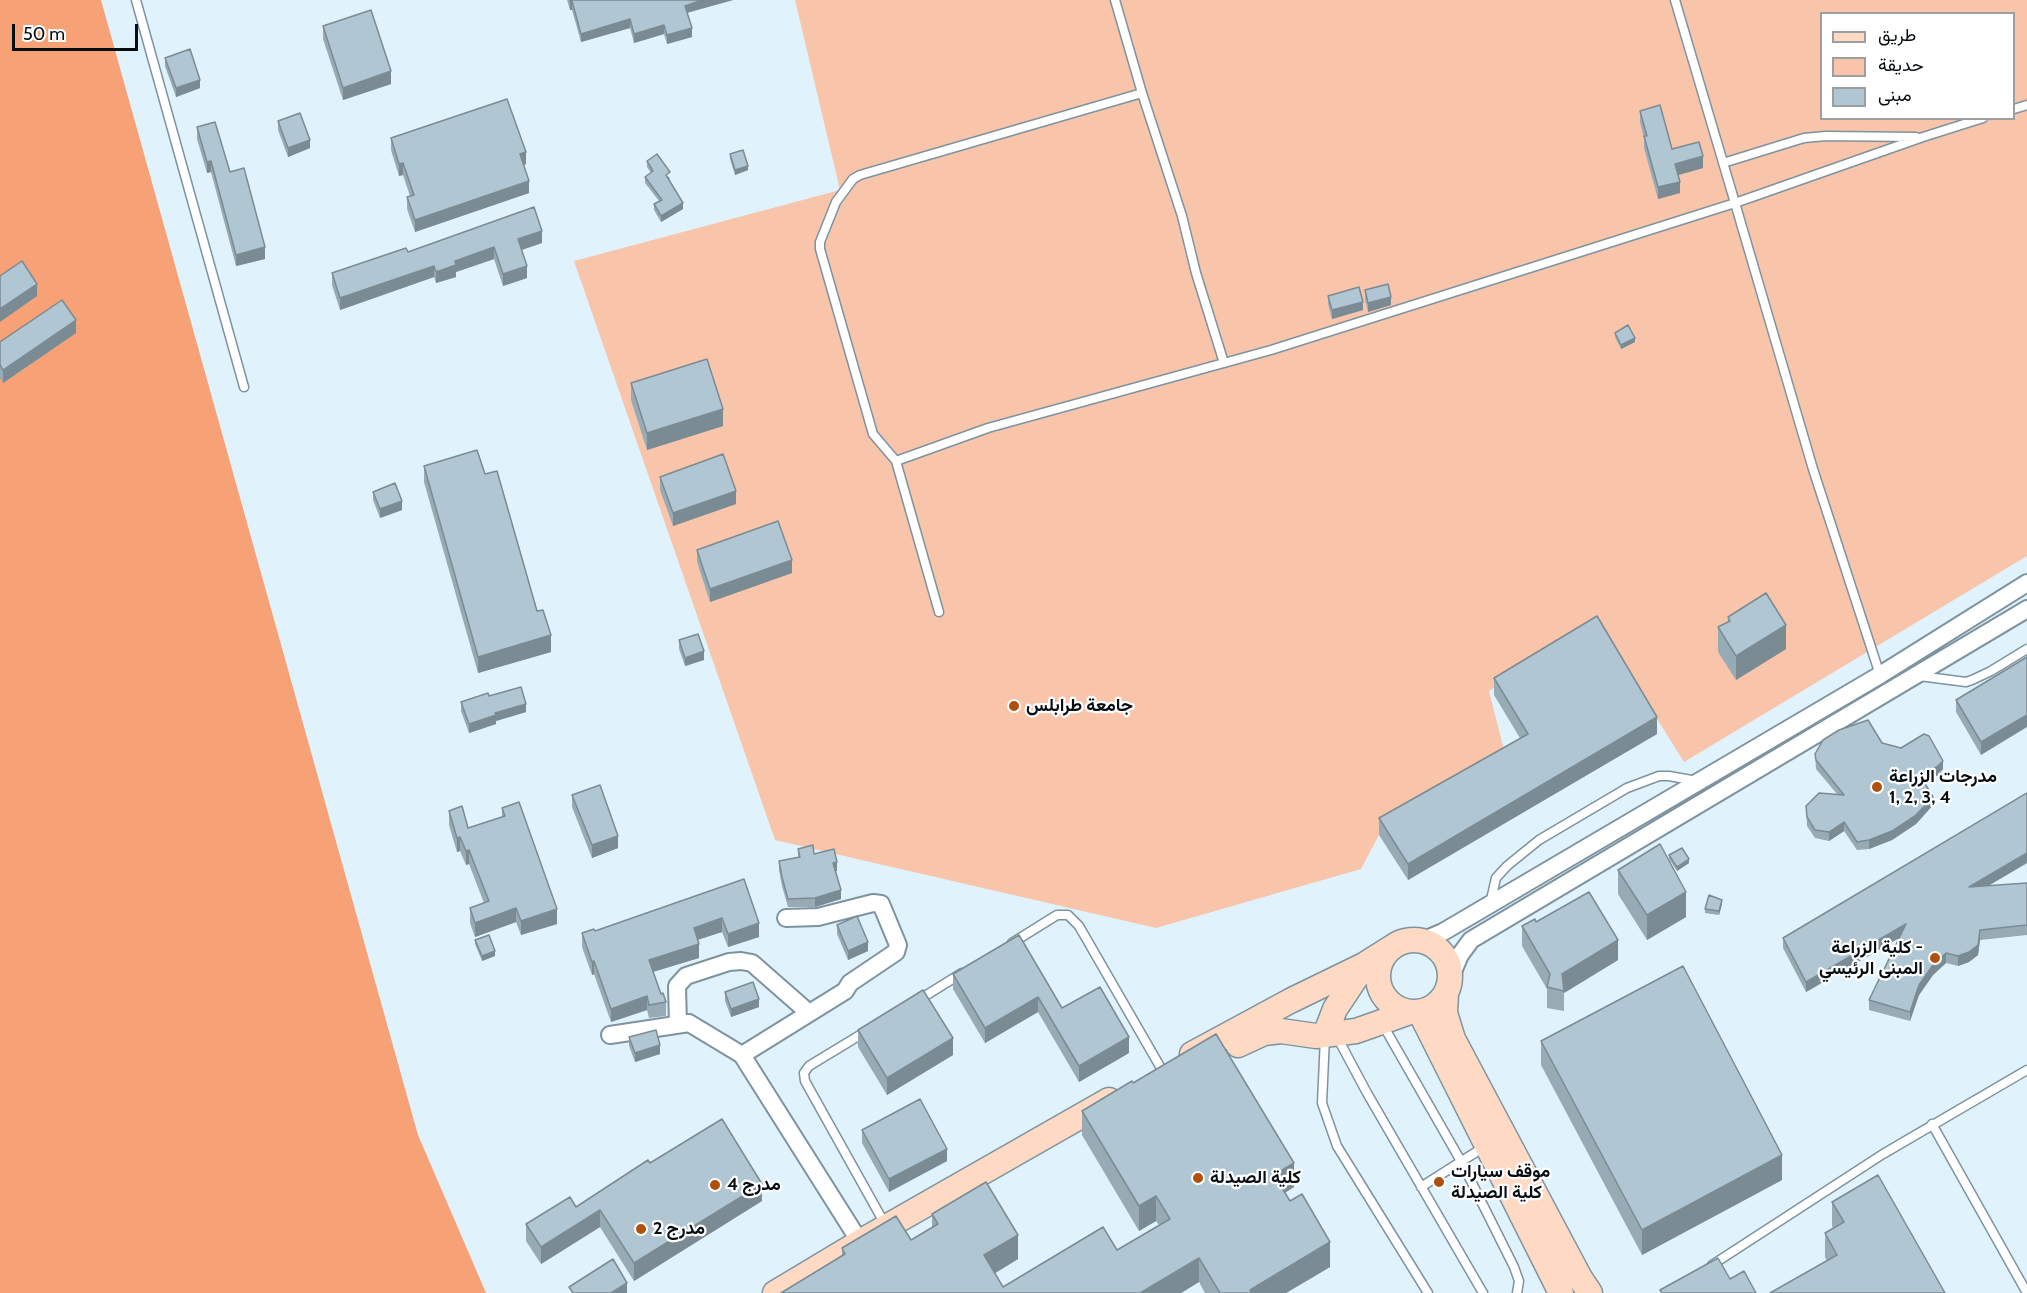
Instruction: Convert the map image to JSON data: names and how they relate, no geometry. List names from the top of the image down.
{
  "places": [
    "جامعة طرابلس",
    "مدرجات الزراعة 1, 2, 3, 4",
    "كلية الزراعة - المبنى الرئيسي",
    "كلية الصيدلة",
    "موقف سيارات كلية الصيدلة",
    "مدرج 4",
    "مدرج 2"
  ],
  "legend": ["طريق", "حديقة", "مبنى"],
  "scale_bar": "50 m"
}
